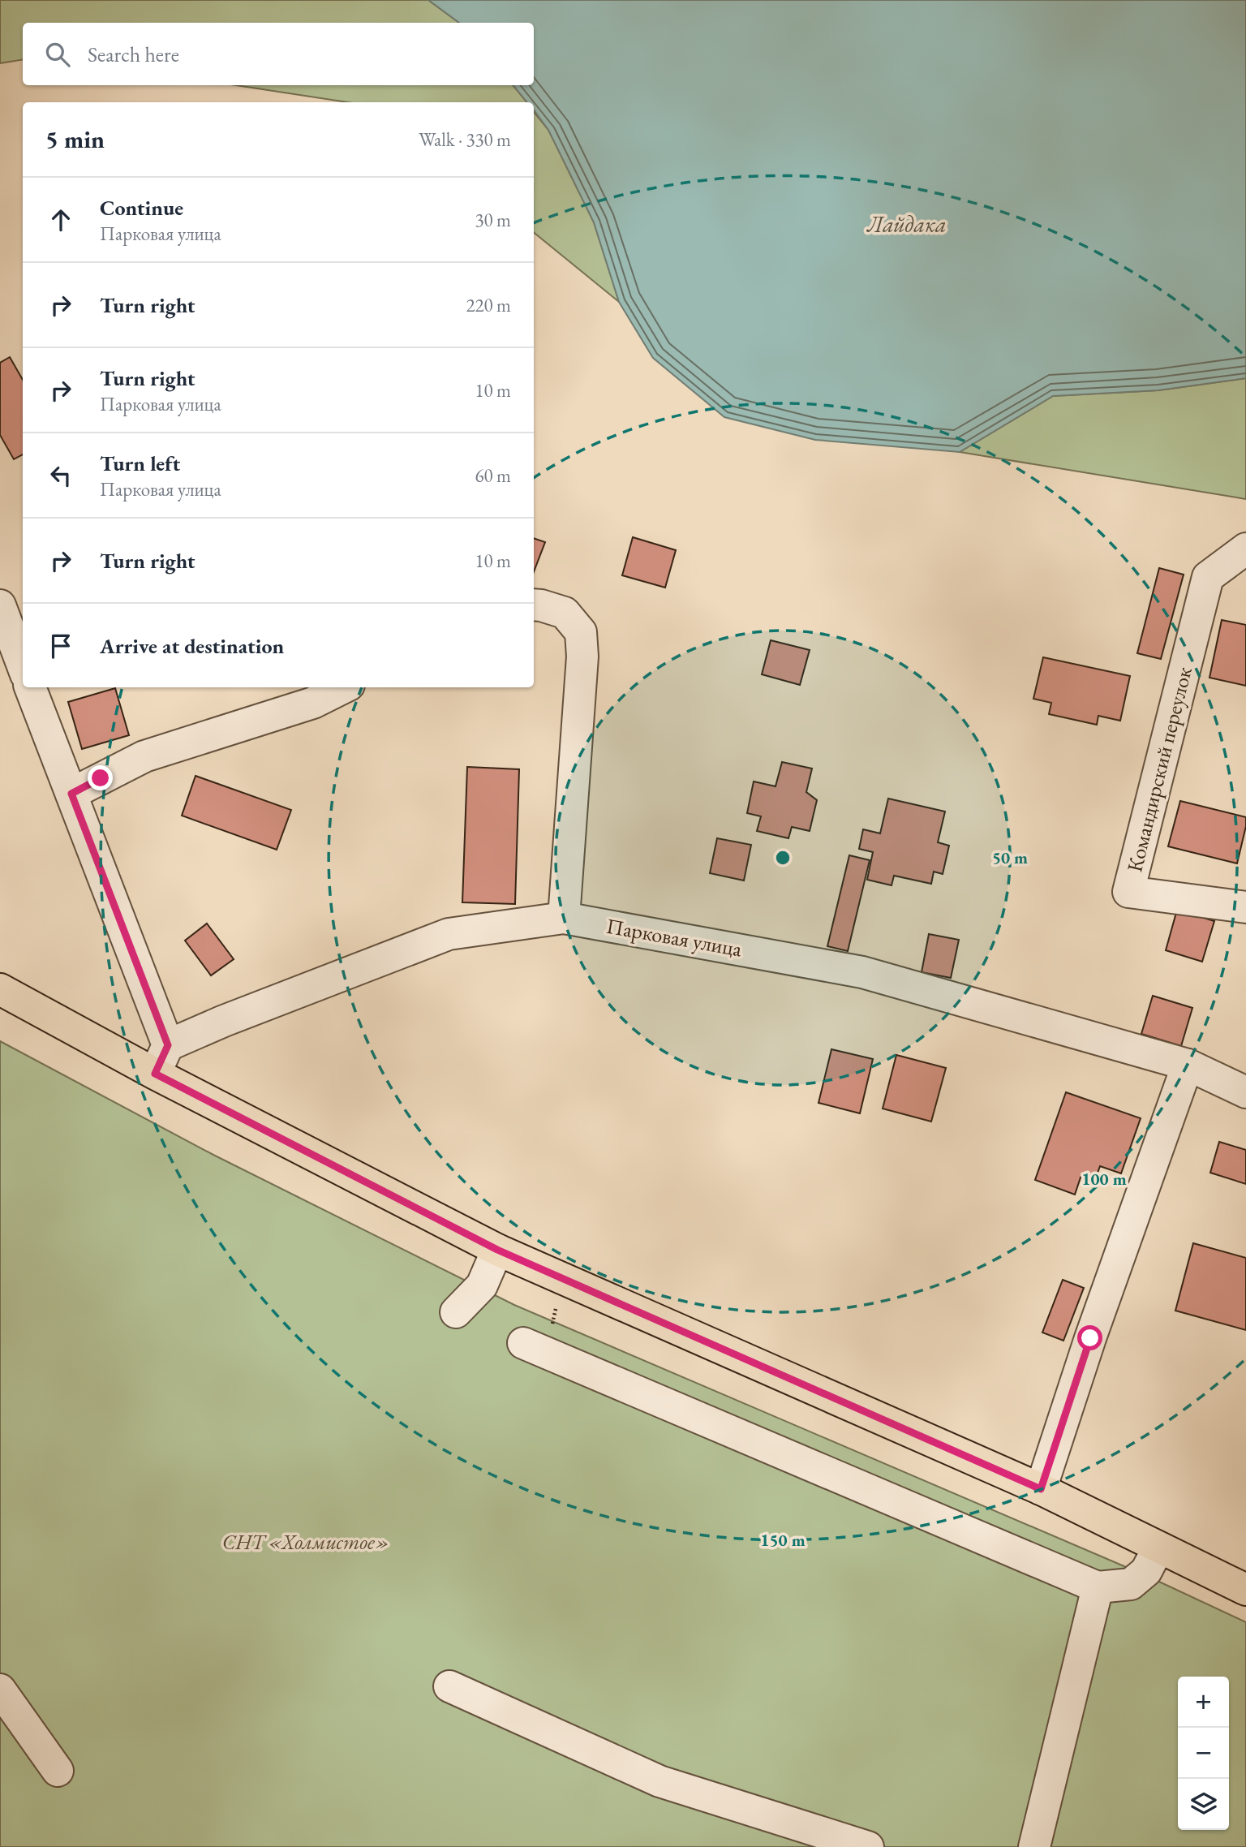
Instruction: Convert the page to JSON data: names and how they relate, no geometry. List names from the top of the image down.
{
  "streets": {
    "street": ["Командирский переулок", "Парковая улица"]
  },
  "water": ["Лайдака"],
  "parks": ["СНТ «Холмистое»"],
  "page": {
    "search": "Search here",
    "heading": ["5 min", "Walk · 330 m"],
    "list": [
      ["Continue", "Парковая улица", "30 m"],
      ["Turn right", "220 m"],
      ["Turn right", "Парковая улица", "10 m"],
      ["Turn left", "Парковая улица", "60 m"],
      ["Turn right", "10 m"],
      "Arrive at destination"
    ],
    "map_buttons": ["+", "−"]
  },
  "rings": ["50 m", "100 m", "150 m"]
}
